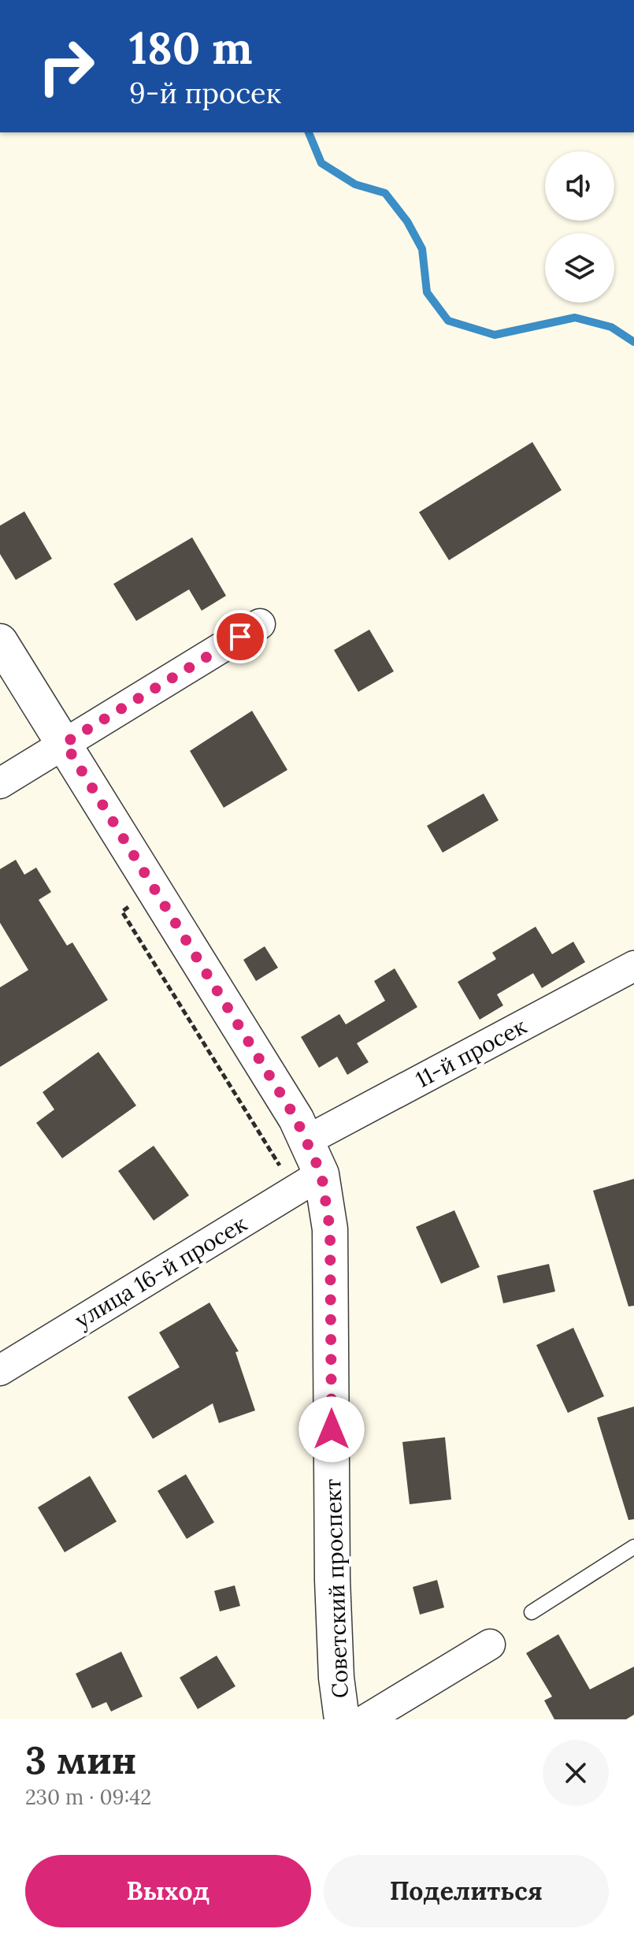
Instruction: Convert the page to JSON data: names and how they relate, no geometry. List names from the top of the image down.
{
  "streets": {
    "street": ["11-й просек", "улица 16-й просек", "Советский проспект"]
  },
  "crossings": [
    ["11-й просек", "Советский проспект"],
    ["улица 16-й просек", "Советский проспект"]
  ],
  "page": {
    "turn": ["180 m", "9-й просек"],
    "heading": ["3 мин", "230 m · 09:42"],
    "buttons": ["Выход", "Поделиться"]
  }
}
